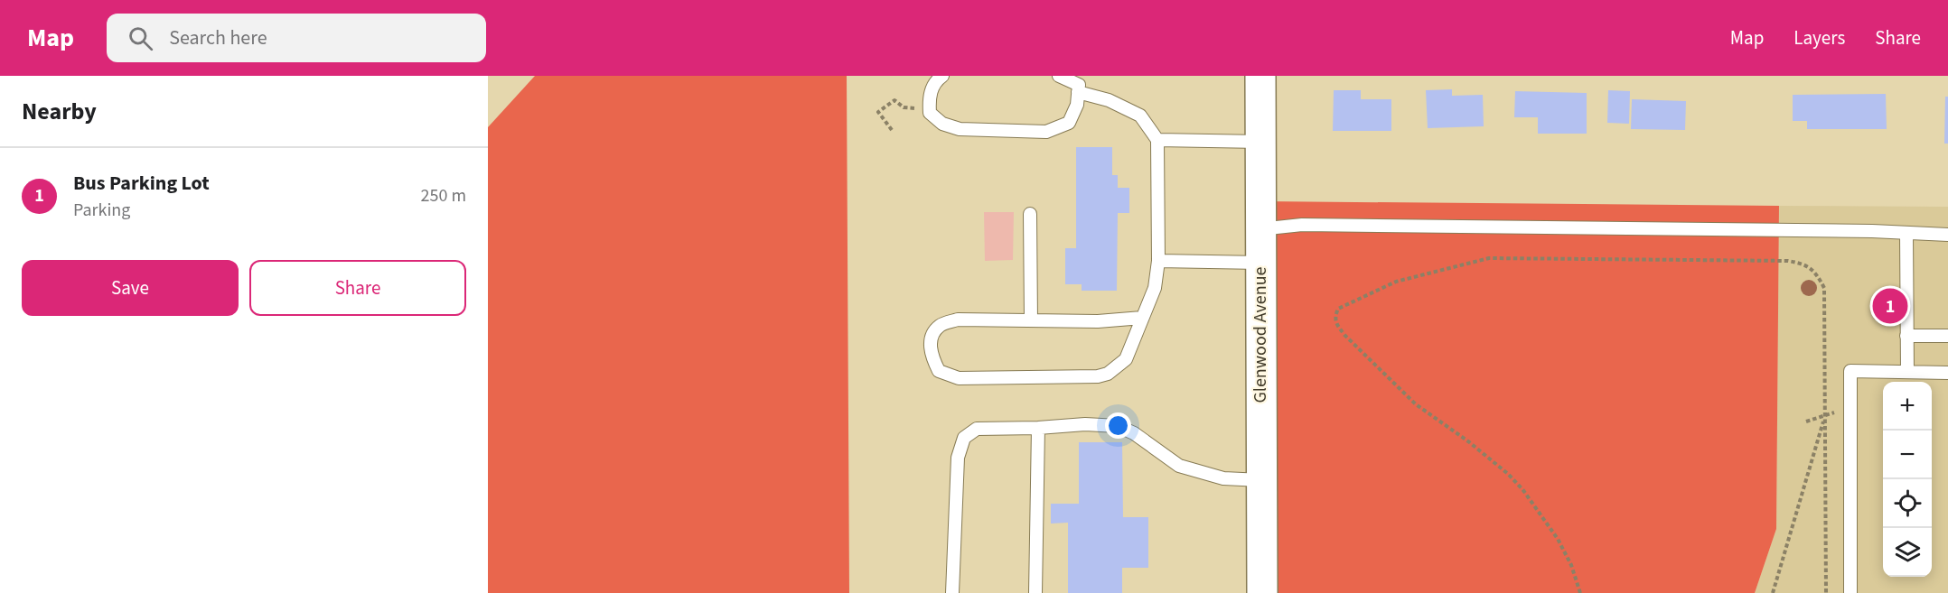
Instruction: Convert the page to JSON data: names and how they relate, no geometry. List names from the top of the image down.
{
  "streets": {
    "street": ["Glenwood Avenue"]
  },
  "page": {
    "header": "Map",
    "search": "Search here",
    "nav": ["Map", "Layers", "Share"],
    "heading": "Nearby",
    "list": [
      {
        "mark": "1",
        "name": "Bus Parking Lot",
        "note": "Parking",
        "value": "250 m"
      }
    ],
    "buttons": ["Save", "Share"],
    "pins": "1",
    "map_buttons": ["+", "−"]
  }
}
